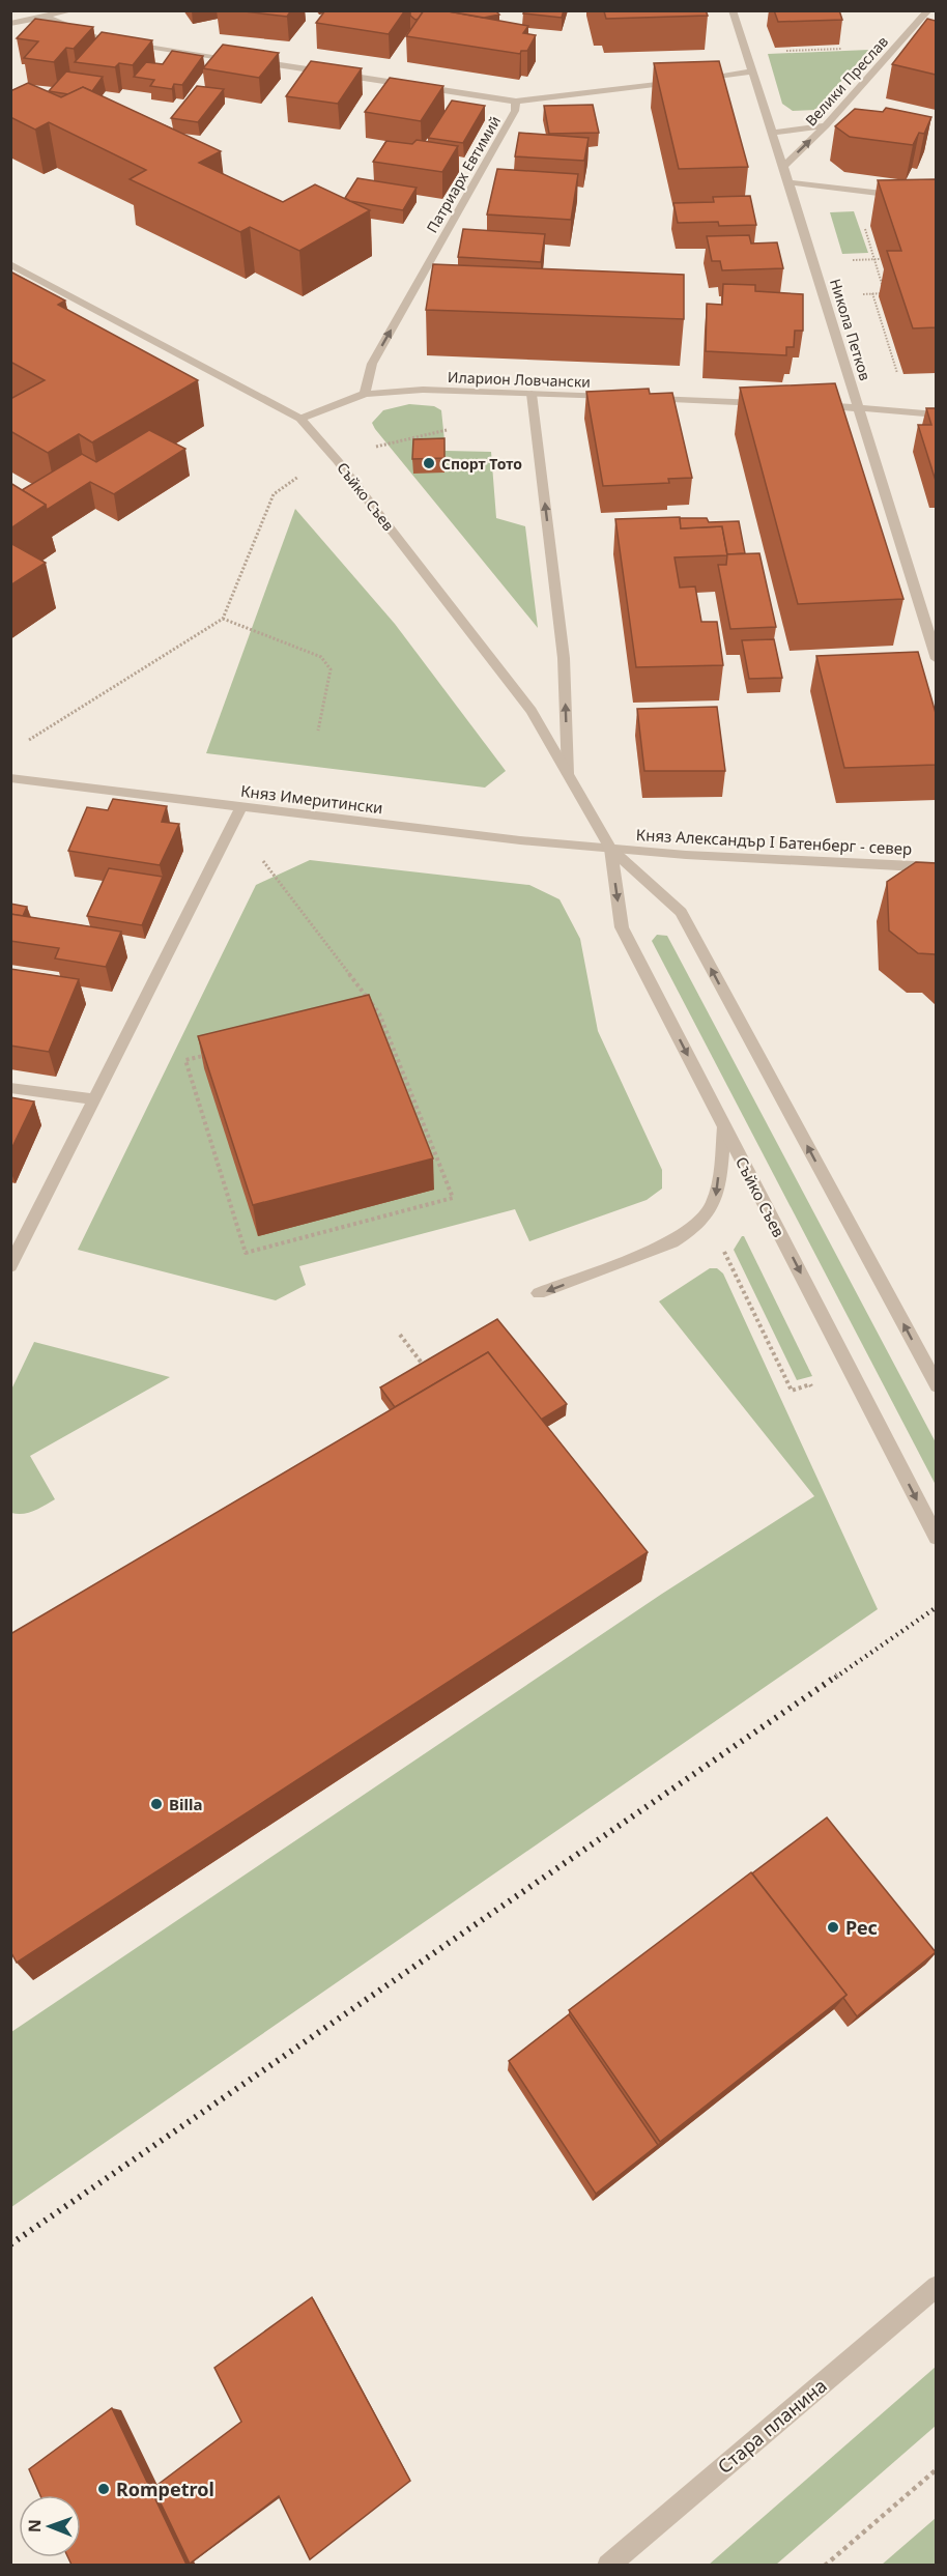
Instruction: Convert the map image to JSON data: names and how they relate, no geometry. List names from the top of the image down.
{
  "streets": {
    "street": [
      "Велики Преслав",
      "Патриарх Евтимий",
      "Никола Петков",
      "Иларион Ловчански",
      "Съйко Съев",
      "Княз Имеритински",
      "Княз Александър I Батенберг - север",
      "Стара планина"
    ]
  },
  "crossings": [
    ["Велики Преслав", "Никола Петков"],
    ["Патриарх Евтимий", "Иларион Ловчански"],
    ["Иларион Ловчански", "Съйко Съев"],
    ["Съйко Съев", "Княз Имеритински"],
    ["Съйко Съев", "Княз Александър I Батенберг - север"],
    ["Княз Имеритински", "Княз Александър I Батенберг - север"]
  ],
  "one_way": ["Патриарх Евтимий"],
  "places": [
    "Спорт Тото",
    "Billa",
    "Рес",
    "Rompetrol"
  ],
  "north": "left"
}
